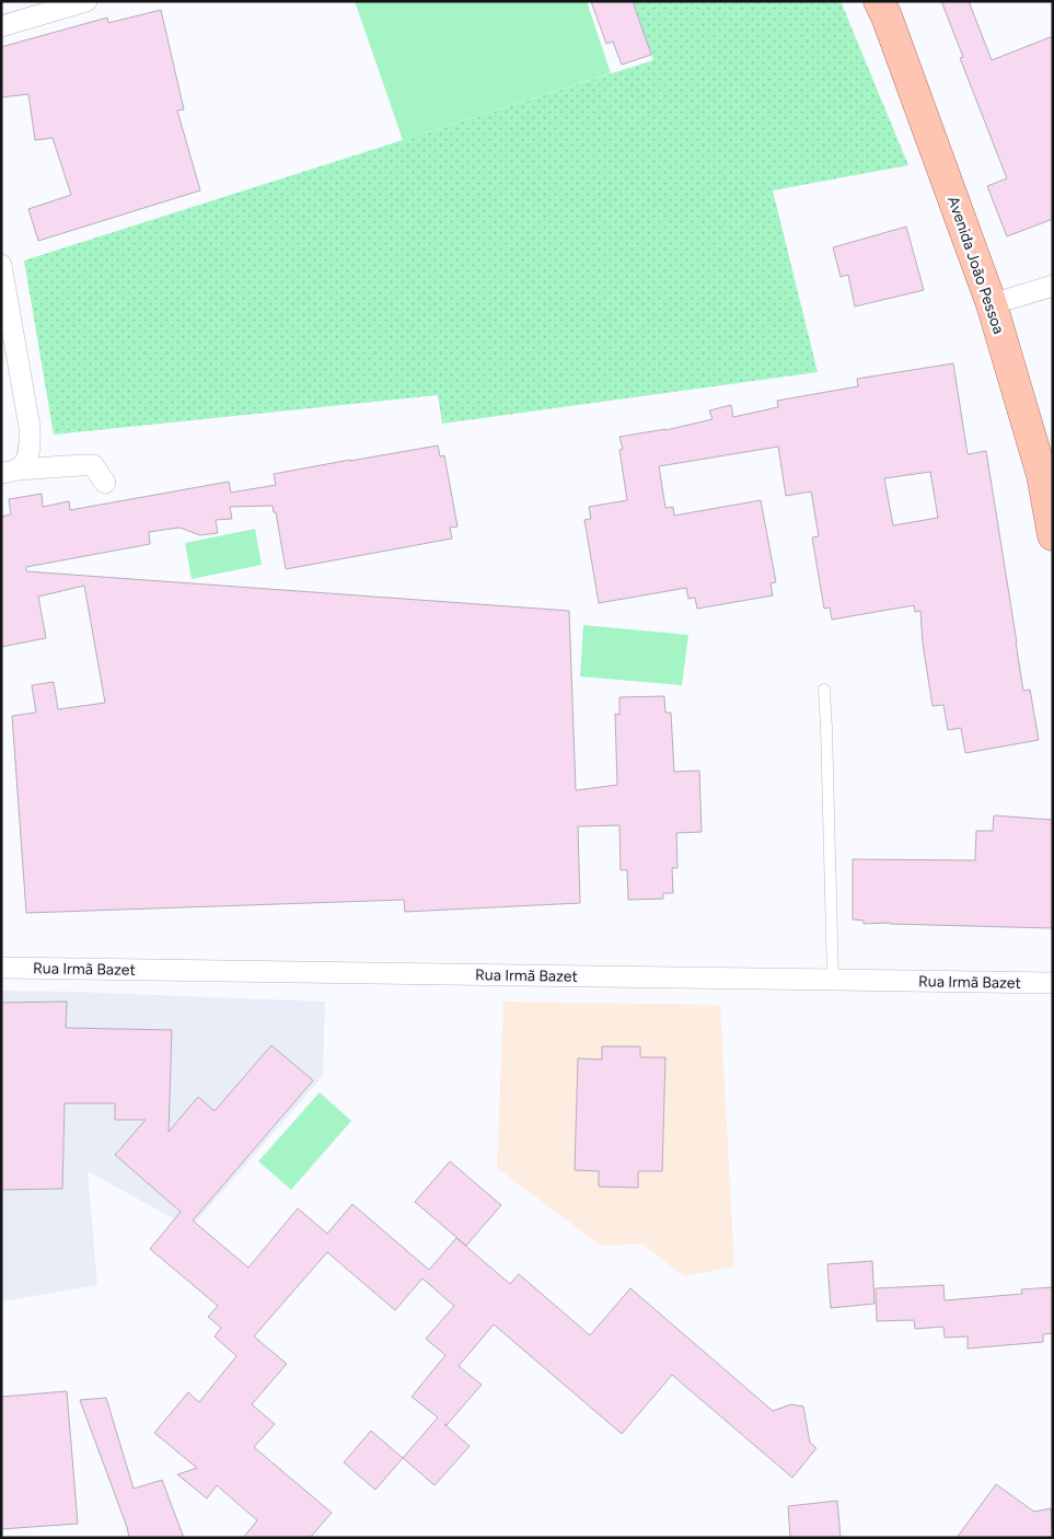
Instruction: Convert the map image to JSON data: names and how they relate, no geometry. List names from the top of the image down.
{
  "streets": {
    "main road": ["Avenida João Pessoa"],
    "street": ["Rua Irmã Bazet"]
  }
}
